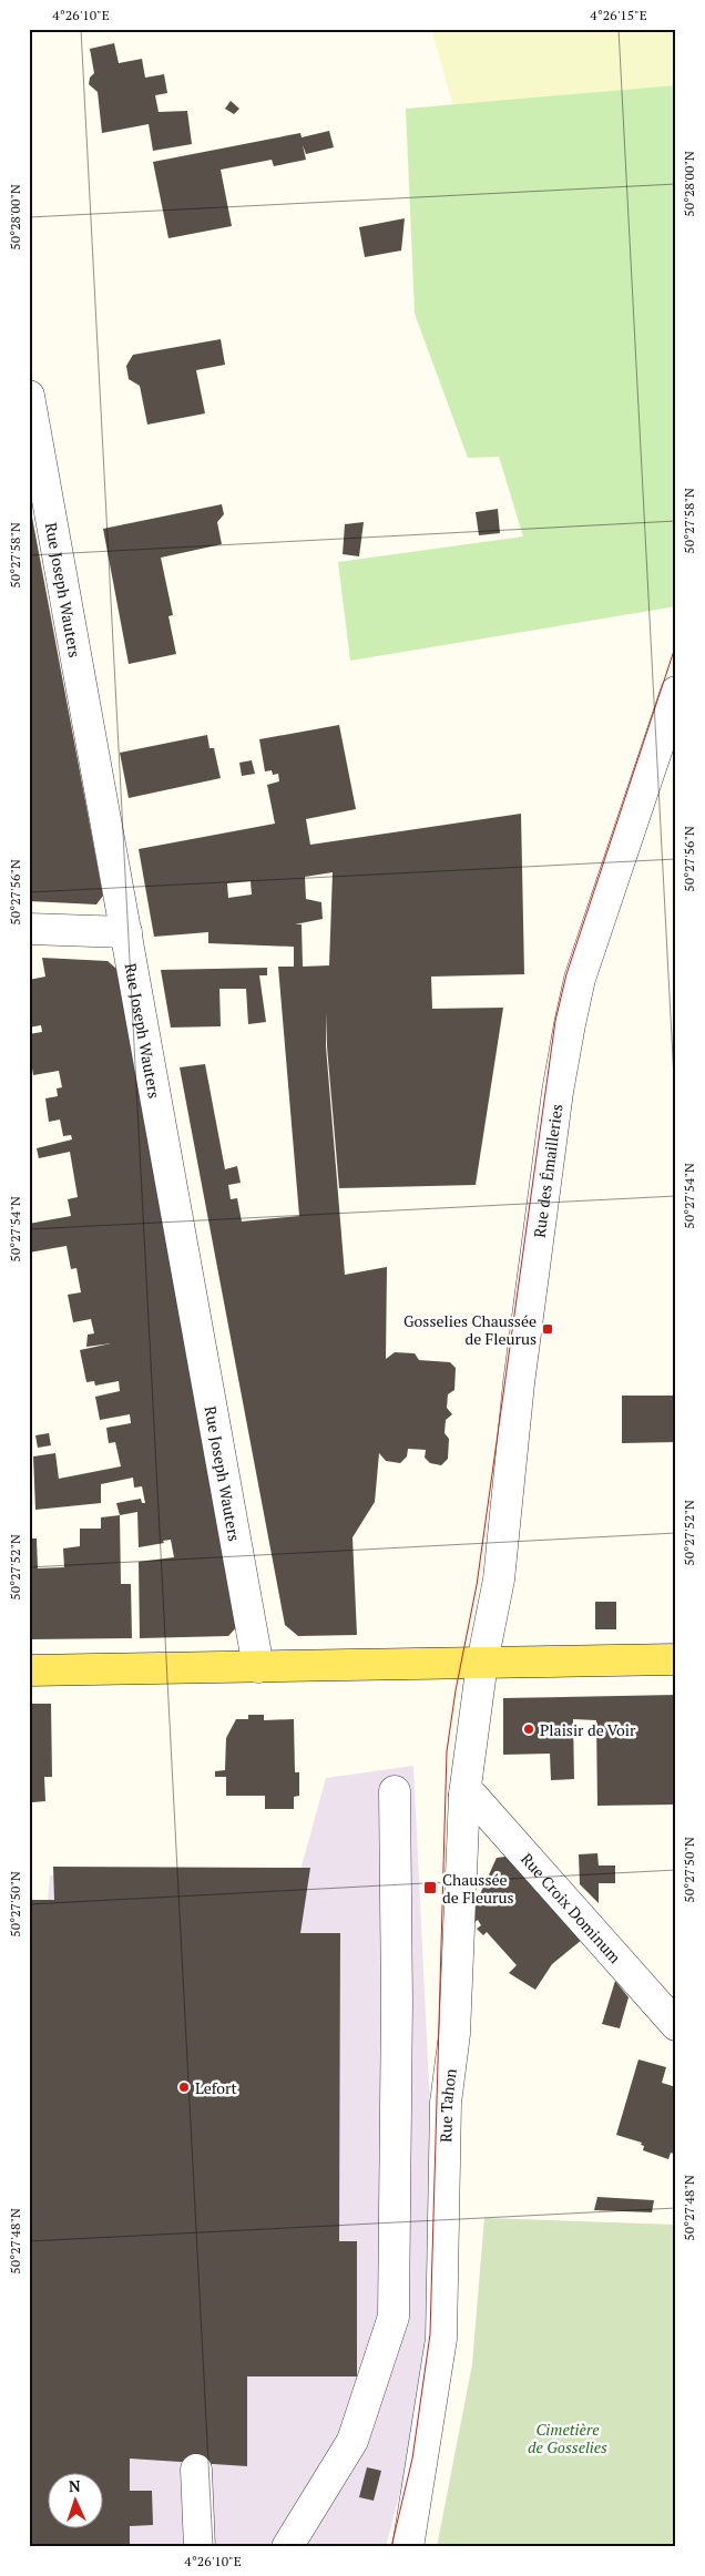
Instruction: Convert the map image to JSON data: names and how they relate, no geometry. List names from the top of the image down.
{
  "streets": {
    "street": [
      "Rue Joseph Wauters",
      "Rue des Émailleries",
      "Rue Croix Dominum",
      "Rue Tahon"
    ]
  },
  "crossings": [
    ["Rue des Émailleries", "Rue Tahon"],
    ["Rue Croix Dominum", "Rue Tahon"]
  ],
  "parks": ["Cimetière de Gosselies"],
  "places": {
    "transit": ["Gosselies Chaussée de Fleurus", "Chaussée de Fleurus"],
    "other": ["Plaisir de Voir", "Lefort"]
  },
  "north": "top",
  "coordinates": [
    "4°26'10\"E",
    "4°26'15\"E",
    "50°28'00\"N",
    "50°27'58\"N",
    "50°27'56\"N",
    "50°27'54\"N",
    "50°27'52\"N",
    "50°27'50\"N",
    "50°27'48\"N"
  ]
}
